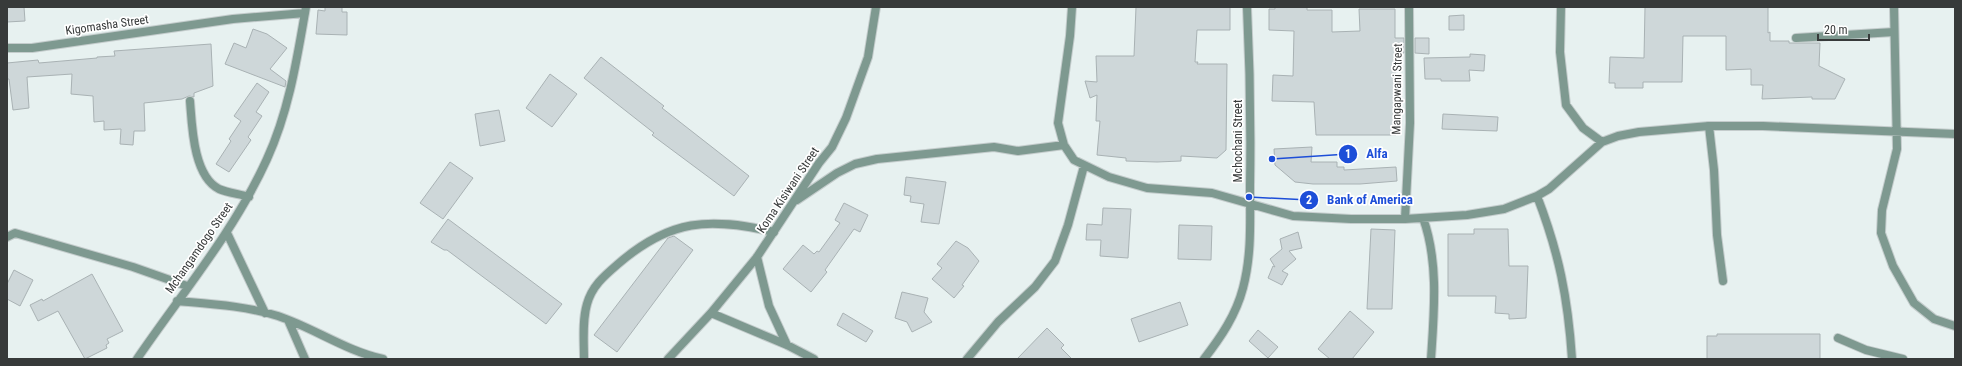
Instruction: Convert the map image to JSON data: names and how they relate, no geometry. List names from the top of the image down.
{
  "streets": {
    "street": [
      "Kigomasha Street",
      "Mangapwani Street",
      "Mchochani Street",
      "Koma Kisiwani Street",
      "Mchangamdogo Street"
    ]
  },
  "crossings": [
    ["Kigomasha Street", "Mchangamdogo Street"]
  ],
  "places": ["Alfa", "Bank of America"],
  "scale_bar": "20 m"
}
